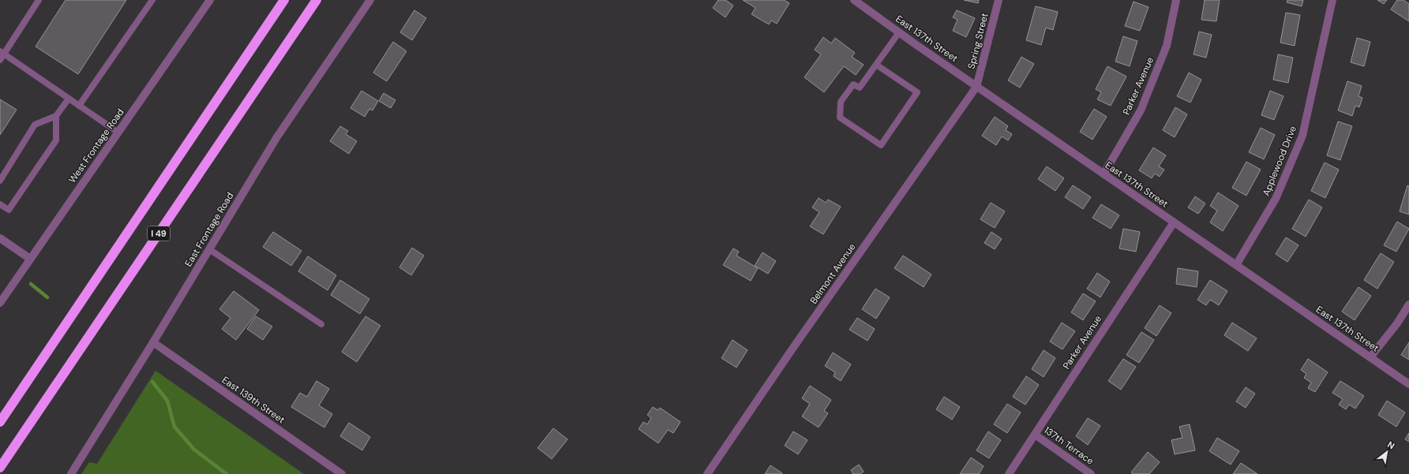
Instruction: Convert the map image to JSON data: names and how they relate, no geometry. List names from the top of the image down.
{
  "streets": {
    "highway": ["I 49"],
    "street": [
      "East 137th Street",
      "Spring Street",
      "Parker Avenue",
      "West Frontage Road",
      "Applewood Drive",
      "East Frontage Road",
      "Belmont Avenue",
      "East 139th Street",
      "137th Terrace"
    ]
  },
  "crossings": [
    ["East 137th Street", "Spring Street"],
    ["East 137th Street", "Parker Avenue"],
    ["East 137th Street", "Applewood Drive"],
    ["East 137th Street", "Belmont Avenue"],
    ["Spring Street", "Belmont Avenue"],
    ["Parker Avenue", "137th Terrace"],
    ["East Frontage Road", "East 139th Street"]
  ],
  "north": "top right"
}
